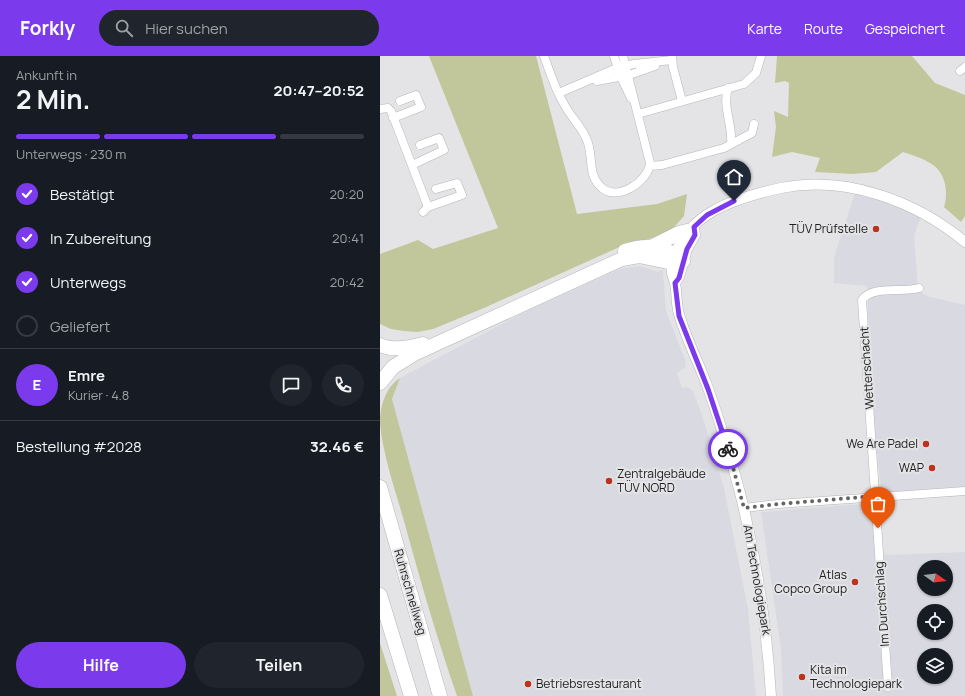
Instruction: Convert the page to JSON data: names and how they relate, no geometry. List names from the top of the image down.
{
  "streets": {
    "highway": ["Ruhrschnellweg"],
    "street": ["Wetterschacht", "Am Technologiepark", "Im Durchschlag"]
  },
  "crossings": [
    ["Wetterschacht", "Im Durchschlag"]
  ],
  "places": [
    "TÜV Prüfstelle",
    "We Are Padel",
    "WAP",
    "Zentralgebäude TÜV NORD",
    "Atlas Copco Group",
    "Kita im Technologiepark",
    "Betriebsrestaurant"
  ],
  "north": "right",
  "page": {
    "header": "Forkly",
    "search": "Hier suchen",
    "nav": ["Karte", "Route", "Gespeichert"],
    "heading": ["2 Min.", "Ankunft in", "20:47–20:52"],
    "panel": [
      "Emre",
      "Kurier · 4.8",
      "Bestellung #2028",
      "32.46 €"
    ],
    "bar": "Unterwegs · 230 m",
    "list": [
      ["Bestätigt", "20:20"],
      ["In Zubereitung", "20:41"],
      ["Unterwegs", "20:42"],
      "Geliefert"
    ],
    "round": "E",
    "buttons": ["Hilfe", "Teilen"]
  }
}
